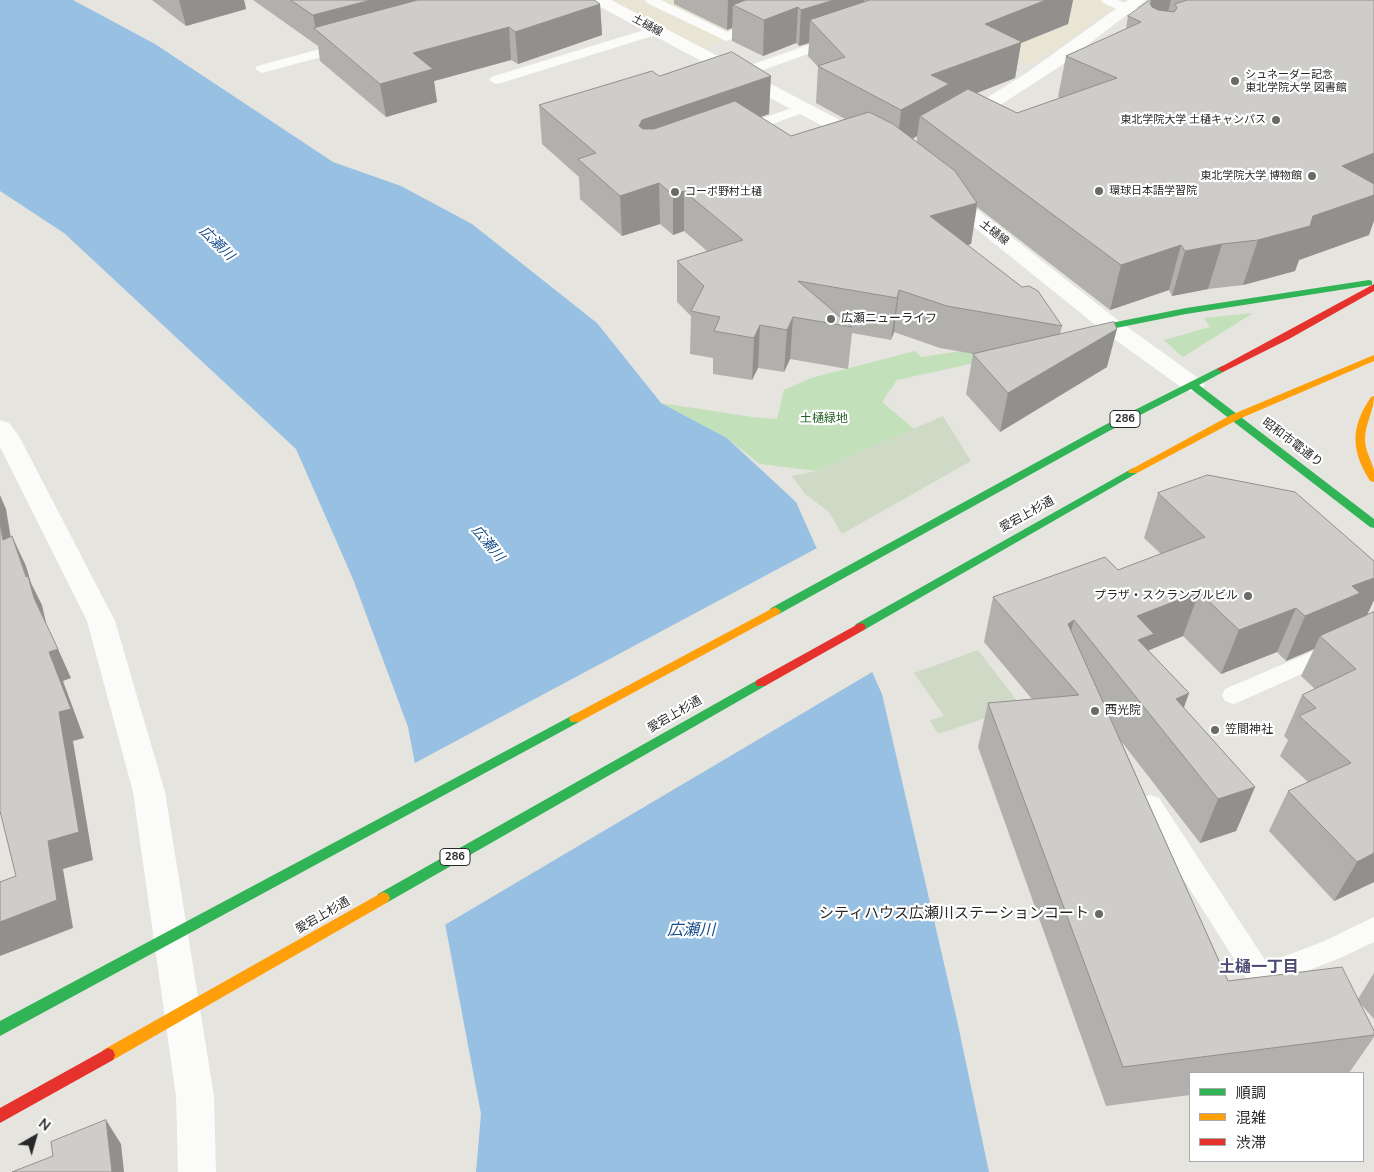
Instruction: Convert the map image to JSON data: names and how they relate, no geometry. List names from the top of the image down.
{
  "streets": {
    "main road": ["286", "昭和市電通り", "愛宕上杉通"],
    "street": ["土樋線"]
  },
  "crossings": [
    ["土樋線", "286"],
    ["土樋線", "昭和市電通り"],
    ["286", "昭和市電通り"],
    ["昭和市電通り", "愛宕上杉通"]
  ],
  "districts": ["土樋一丁目"],
  "water": ["広瀬川"],
  "parks": ["土樋緑地"],
  "places": [
    "シュネーダー記念 東北学院大学 図書館",
    "東北学院大学 土樋キャンパス",
    "東北学院大学 博物館",
    "環球日本語学習院",
    "コーポ野村土樋",
    "広瀬ニューライフ",
    "プラザ・スクランブルビル",
    "西光院",
    "笠間神社",
    "シティハウス広瀬川ステーションコート"
  ],
  "legend": ["順調", "混雑", "渋滞"],
  "north": "top right"
}
